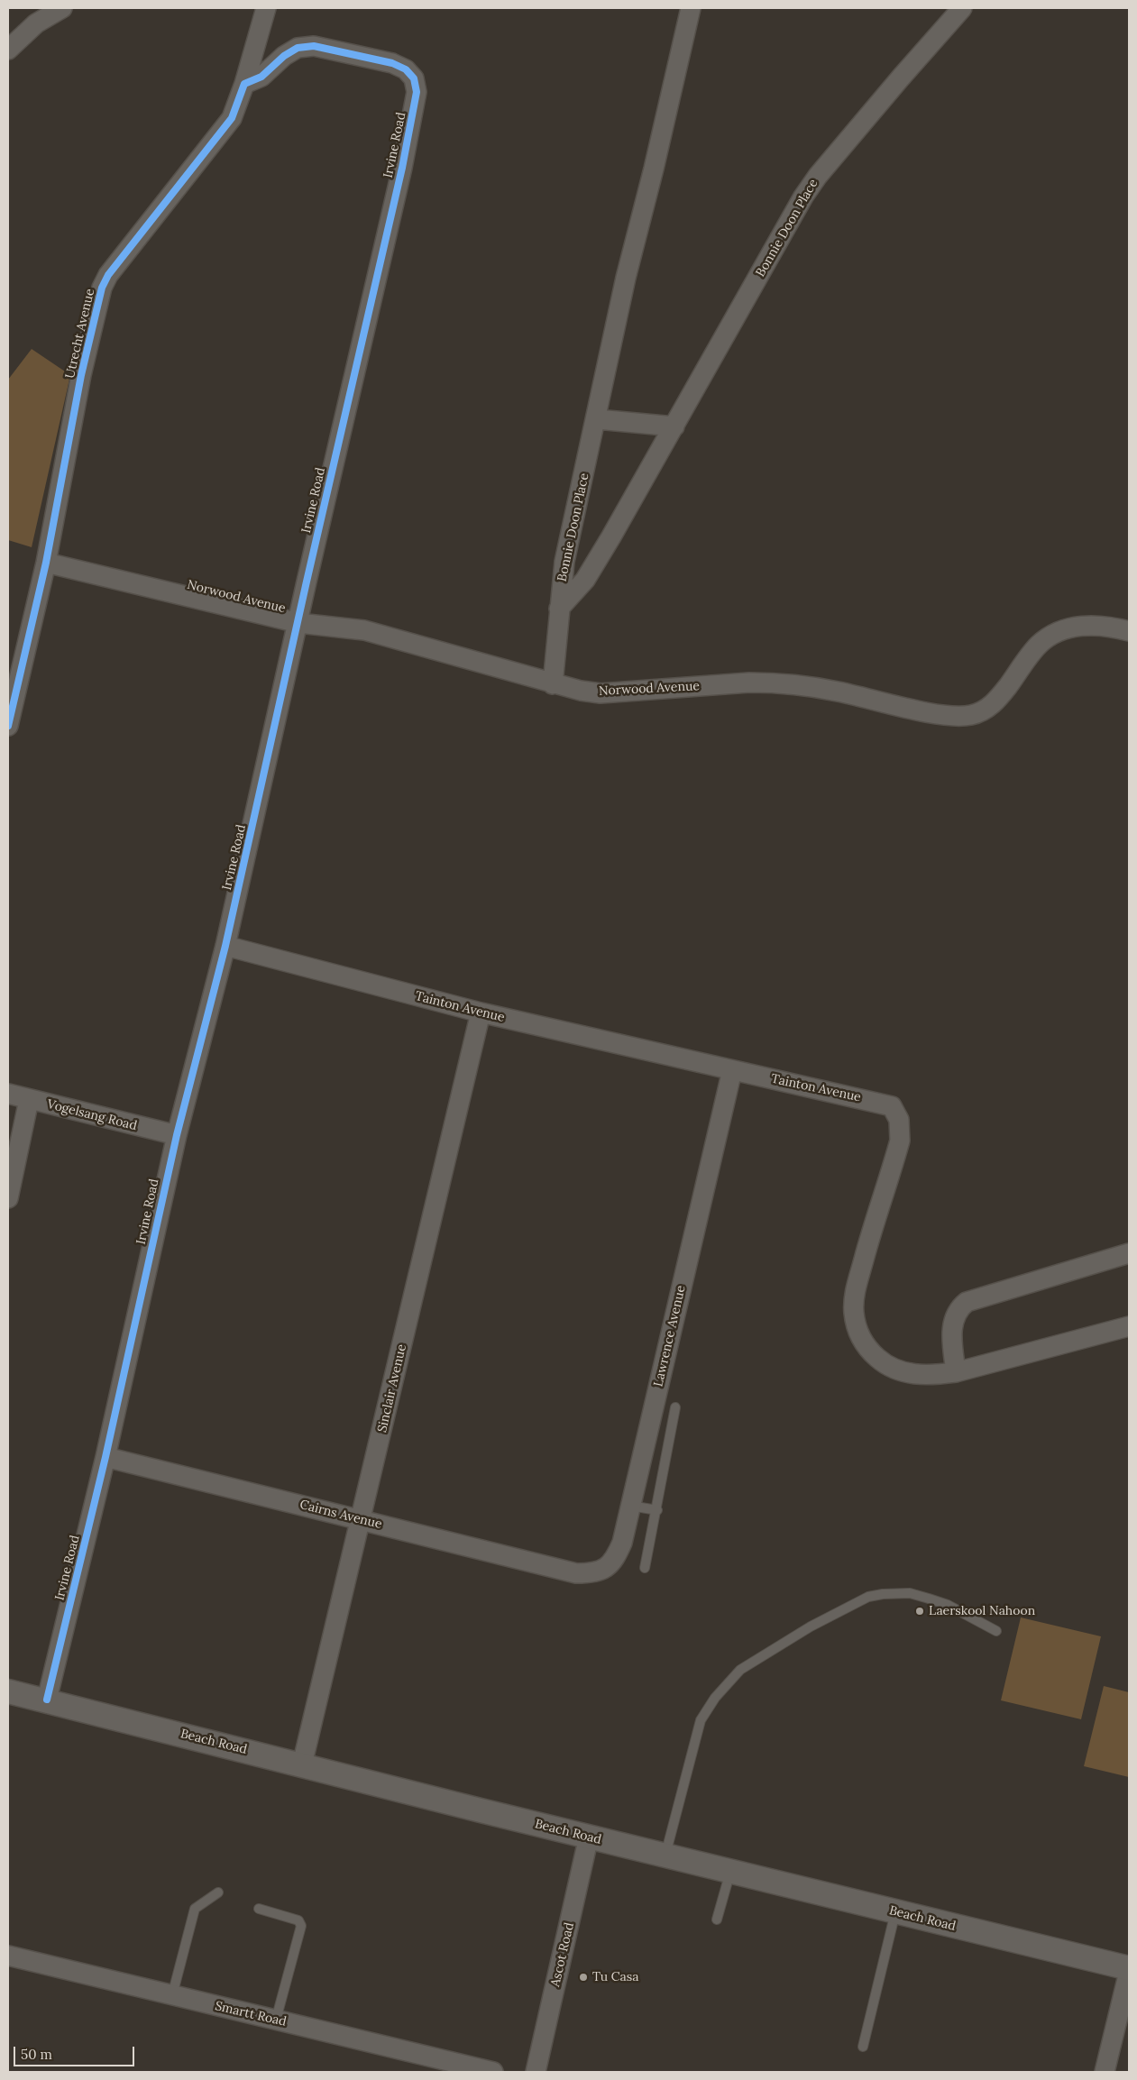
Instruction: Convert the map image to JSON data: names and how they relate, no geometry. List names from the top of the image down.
{
  "streets": {
    "street": [
      "Irvine Road",
      "Bonnie Doon Place",
      "Utrecht Avenue",
      "Norwood Avenue",
      "Tainton Avenue",
      "Vogelsang Road",
      "Lawrence Avenue",
      "Sinclair Avenue",
      "Cairns Avenue",
      "Beach Road",
      "Ascot Road",
      "Smartt Road"
    ]
  },
  "crossings": [
    ["Irvine Road", "Utrecht Avenue"],
    ["Irvine Road", "Norwood Avenue"],
    ["Irvine Road", "Tainton Avenue"],
    ["Irvine Road", "Vogelsang Road"],
    ["Irvine Road", "Cairns Avenue"],
    ["Irvine Road", "Beach Road"],
    ["Bonnie Doon Place", "Norwood Avenue"],
    ["Utrecht Avenue", "Norwood Avenue"],
    ["Tainton Avenue", "Lawrence Avenue"],
    ["Tainton Avenue", "Sinclair Avenue"],
    ["Lawrence Avenue", "Cairns Avenue"],
    ["Sinclair Avenue", "Cairns Avenue"],
    ["Sinclair Avenue", "Beach Road"],
    ["Beach Road", "Ascot Road"]
  ],
  "places": ["Laerskool Nahoon", "Tu Casa"],
  "scale_bar": "50 m"
}
